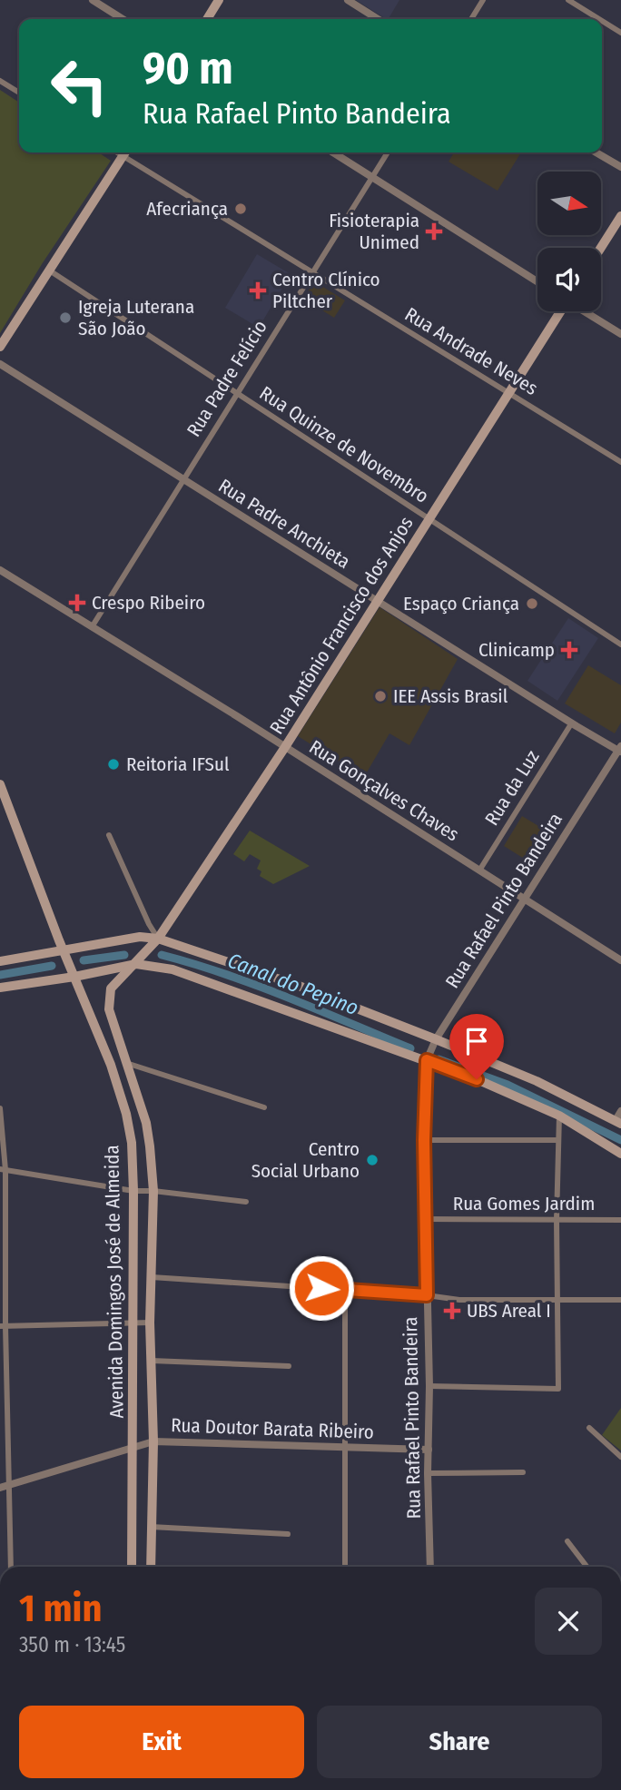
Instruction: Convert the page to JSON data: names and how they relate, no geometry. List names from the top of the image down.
{
  "streets": {
    "main road": ["Rua Antônio Francisco dos Anjos", "Avenida Domingos José de Almeida"],
    "street": [
      "Rua Andrade Neves",
      "Rua Padre Felício",
      "Rua Quinze de Novembro",
      "Rua Padre Anchieta",
      "Rua da Luz",
      "Rua Gonçalves Chaves",
      "Rua Rafael Pinto Bandeira",
      "Rua Gomes Jardim",
      "Rua Doutor Barata Ribeiro"
    ]
  },
  "crossings": [
    ["Rua Andrade Neves", "Rua Padre Felício"],
    ["Rua Andrade Neves", "Rua Antônio Francisco dos Anjos"],
    ["Rua Padre Felício", "Rua Quinze de Novembro"],
    ["Rua Padre Felício", "Rua Padre Anchieta"],
    ["Rua Padre Felício", "Rua Gonçalves Chaves"],
    ["Rua Quinze de Novembro", "Rua Antônio Francisco dos Anjos"],
    ["Rua Padre Anchieta", "Rua Antônio Francisco dos Anjos"],
    ["Rua Padre Anchieta", "Rua da Luz"],
    ["Rua Padre Anchieta", "Rua Rafael Pinto Bandeira"],
    ["Rua Antônio Francisco dos Anjos", "Rua Gonçalves Chaves"],
    ["Rua Antônio Francisco dos Anjos", "Avenida Domingos José de Almeida"],
    ["Rua da Luz", "Rua Gonçalves Chaves"],
    ["Rua Gonçalves Chaves", "Rua Rafael Pinto Bandeira"],
    ["Rua Rafael Pinto Bandeira", "Rua Gomes Jardim"],
    ["Rua Rafael Pinto Bandeira", "Rua Doutor Barata Ribeiro"],
    ["Avenida Domingos José de Almeida", "Rua Doutor Barata Ribeiro"]
  ],
  "water": ["Canal do Pepino"],
  "places": {
    "other": [
      "Afecriança",
      "Igreja Luterana São João",
      "Espaço Criança",
      "IEE Assis Brasil",
      "Reitoria IFSul",
      "Centro Social Urbano"
    ],
    "health": [
      "Fisioterapia Unimed",
      "Centro Clínico Piltcher",
      "Crespo Ribeiro",
      "Clinicamp",
      "UBS Areal I"
    ]
  },
  "north": "right",
  "page": {
    "turn": ["90 m", "Rua Rafael Pinto Bandeira"],
    "heading": ["1 min", "350 m · 13:45"],
    "buttons": ["Exit", "Share"]
  }
}
